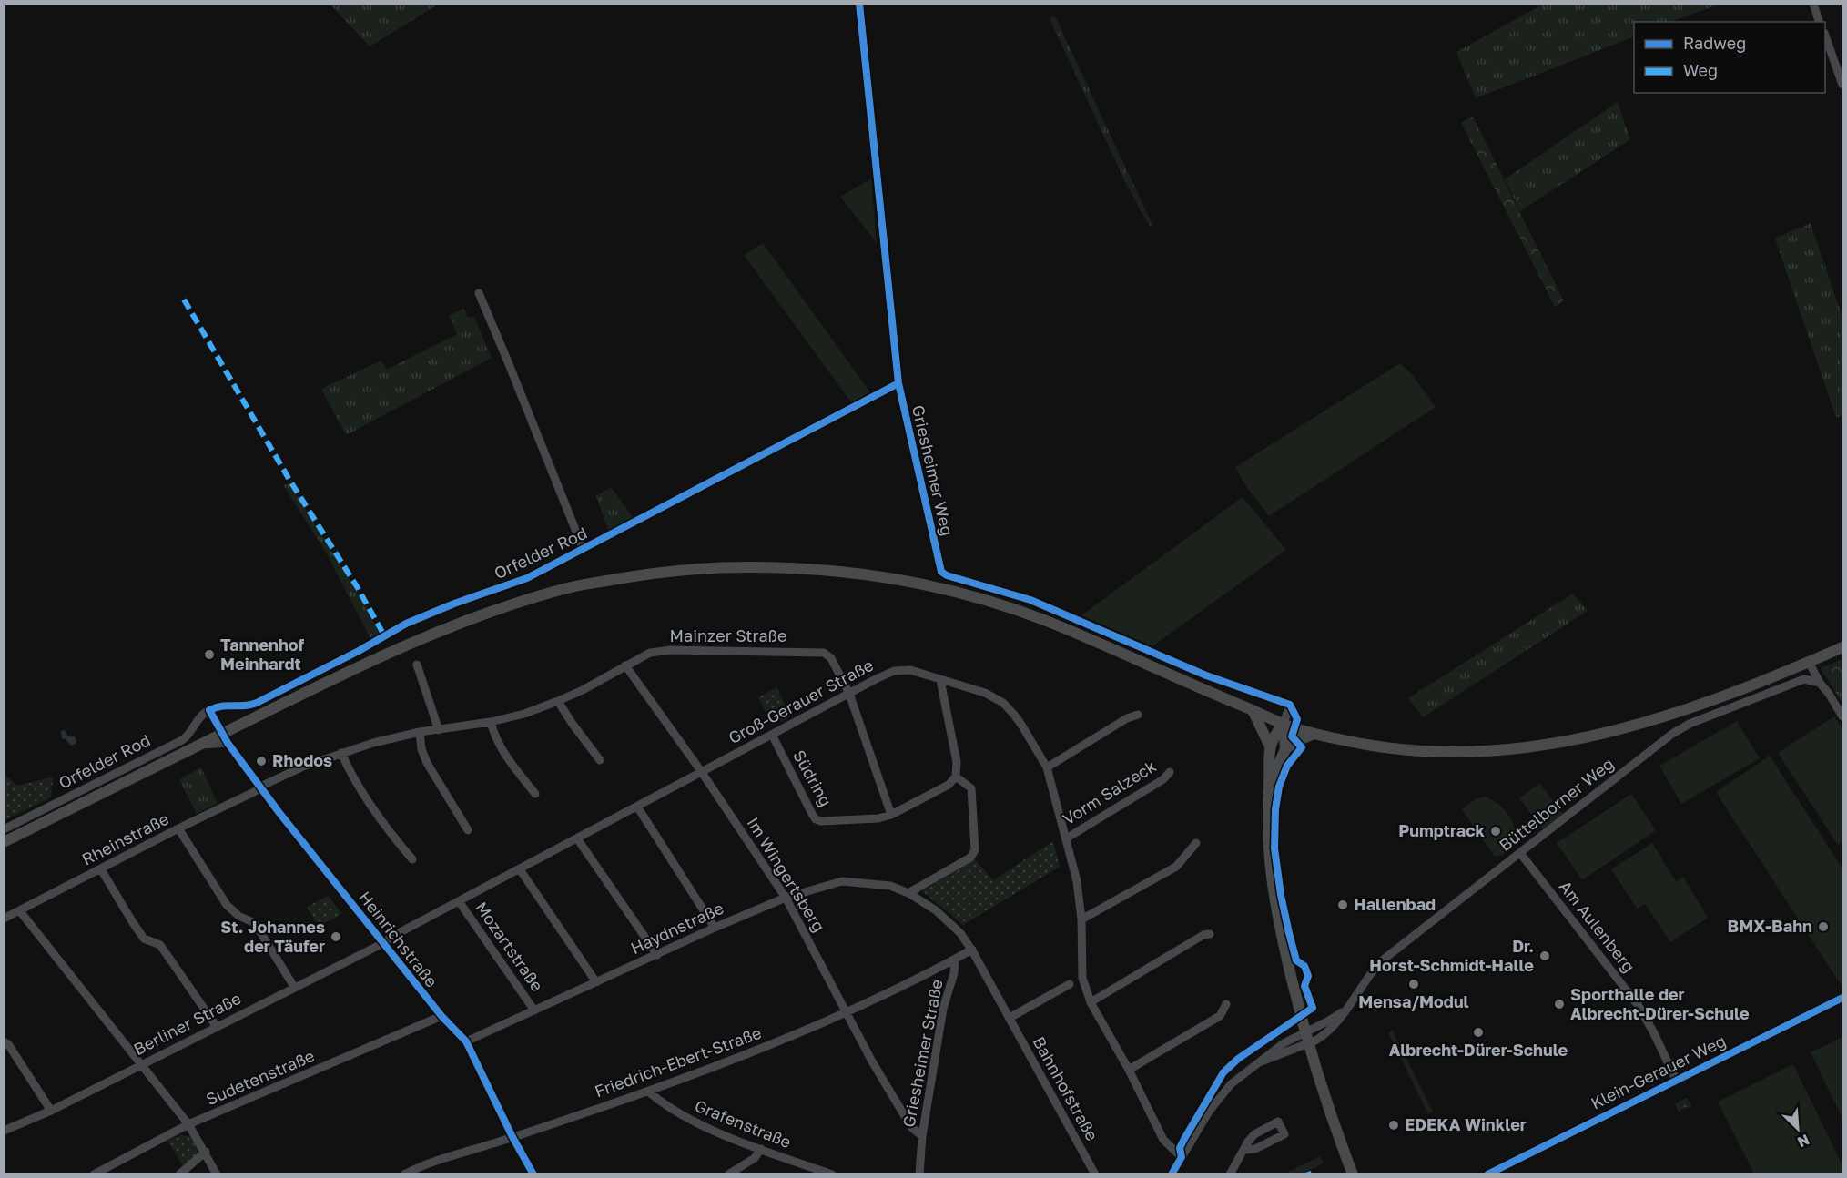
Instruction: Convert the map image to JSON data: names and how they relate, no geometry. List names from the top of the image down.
{
  "streets": {
    "street": [
      "Griesheimer Weg",
      "Orfelder Rod",
      "Mainzer Straße",
      "Groß-Gerauer Straße",
      "Südring",
      "Vorm Salzeck",
      "Büttelborner Weg",
      "Rheinstraße",
      "Im Wingertsberg",
      "Am Aulenberg",
      "Haydnstraße",
      "Heinrichstraße",
      "Mozartstraße",
      "Berliner Straße",
      "Griesheimer Straße",
      "Friedrich-Ebert-Straße",
      "Klein-Gerauer Weg",
      "Sudetenstraße",
      "Bahnhofstraße",
      "Grafenstraße"
    ]
  },
  "crossings": [
    ["Griesheimer Weg", "Orfelder Rod"],
    ["Mainzer Straße", "Groß-Gerauer Straße"],
    ["Mainzer Straße", "Südring"],
    ["Mainzer Straße", "Rheinstraße"],
    ["Mainzer Straße", "Im Wingertsberg"],
    ["Mainzer Straße", "Heinrichstraße"],
    ["Groß-Gerauer Straße", "Südring"],
    ["Groß-Gerauer Straße", "Vorm Salzeck"],
    ["Groß-Gerauer Straße", "Büttelborner Weg"],
    ["Groß-Gerauer Straße", "Im Wingertsberg"],
    ["Groß-Gerauer Straße", "Heinrichstraße"],
    ["Groß-Gerauer Straße", "Mozartstraße"],
    ["Groß-Gerauer Straße", "Berliner Straße"],
    ["Büttelborner Weg", "Am Aulenberg"],
    ["Rheinstraße", "Heinrichstraße"],
    ["Im Wingertsberg", "Haydnstraße"],
    ["Im Wingertsberg", "Griesheimer Straße"],
    ["Im Wingertsberg", "Friedrich-Ebert-Straße"],
    ["Am Aulenberg", "Klein-Gerauer Weg"],
    ["Haydnstraße", "Heinrichstraße"],
    ["Haydnstraße", "Mozartstraße"],
    ["Haydnstraße", "Griesheimer Straße"],
    ["Haydnstraße", "Bahnhofstraße"],
    ["Heinrichstraße", "Berliner Straße"],
    ["Heinrichstraße", "Friedrich-Ebert-Straße"],
    ["Heinrichstraße", "Sudetenstraße"],
    ["Griesheimer Straße", "Friedrich-Ebert-Straße"],
    ["Griesheimer Straße", "Bahnhofstraße"],
    ["Friedrich-Ebert-Straße", "Grafenstraße"]
  ],
  "places": [
    "Tannenhof Meinhardt",
    "Rhodos",
    "Pumptrack",
    "Hallenbad",
    "BMX-Bahn",
    "St. Johannes der Täufer",
    "Dr. Horst-Schmidt-Halle",
    "Mensa/Modul",
    "Sporthalle der Albrecht-Dürer-Schule",
    "Albrecht-Dürer-Schule",
    "EDEKA Winkler"
  ],
  "legend": ["Radweg", "Weg"],
  "north": "bottom right"
}
